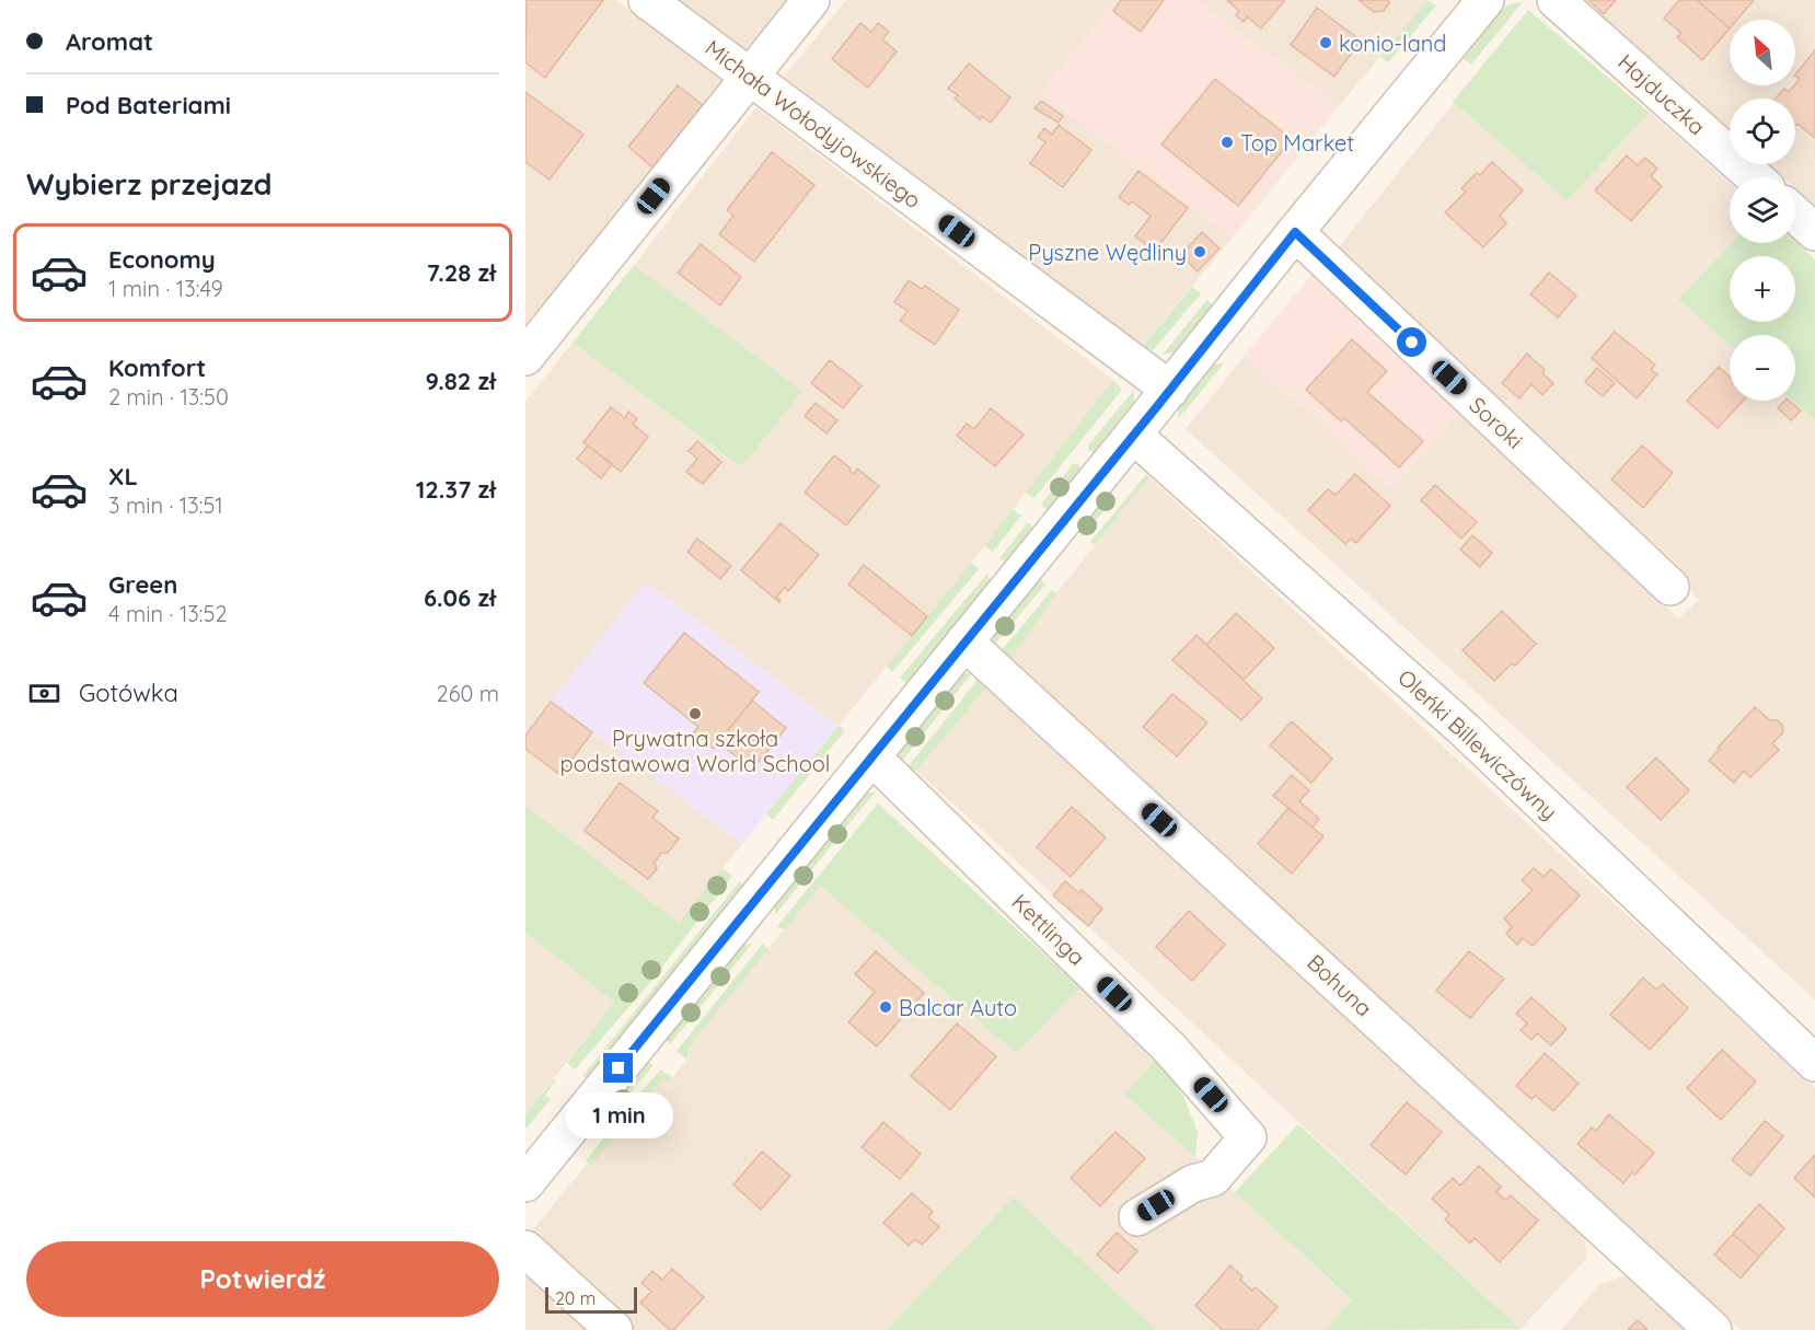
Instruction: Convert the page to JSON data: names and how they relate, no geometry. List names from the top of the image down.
{
  "streets": {
    "street": [
      "Hajduczka",
      "Michała Wołodyjowskiego",
      "Soroki",
      "Oleńki Billewiczówny",
      "Kettlinga",
      "Bohuna"
    ]
  },
  "places": [
    "konio-land",
    "Top Market",
    "Pyszne Wędliny",
    "Prywatna szkoła podstawowa World School",
    "Balcar Auto"
  ],
  "scale_bar": "20 m",
  "north": "top left",
  "page": {
    "banner": ["Aromat", "Pod Bateriami"],
    "map_buttons": ["+", "−"],
    "heading": "Wybierz przejazd",
    "list": [
      {
        "name": "Economy",
        "note": "1 min · 13:49",
        "value": "7.28 zł"
      },
      {
        "name": "Komfort",
        "note": "2 min · 13:50",
        "value": "9.82 zł"
      },
      {
        "name": "XL",
        "note": "3 min · 13:51",
        "value": "12.37 zł"
      },
      {
        "name": "Green",
        "note": "4 min · 13:52",
        "value": "6.06 zł"
      }
    ],
    "pay": ["Gotówka", "260 m"],
    "bubble": "1 min",
    "buttons": "Potwierdź",
    "scale": "20 m"
  }
}
